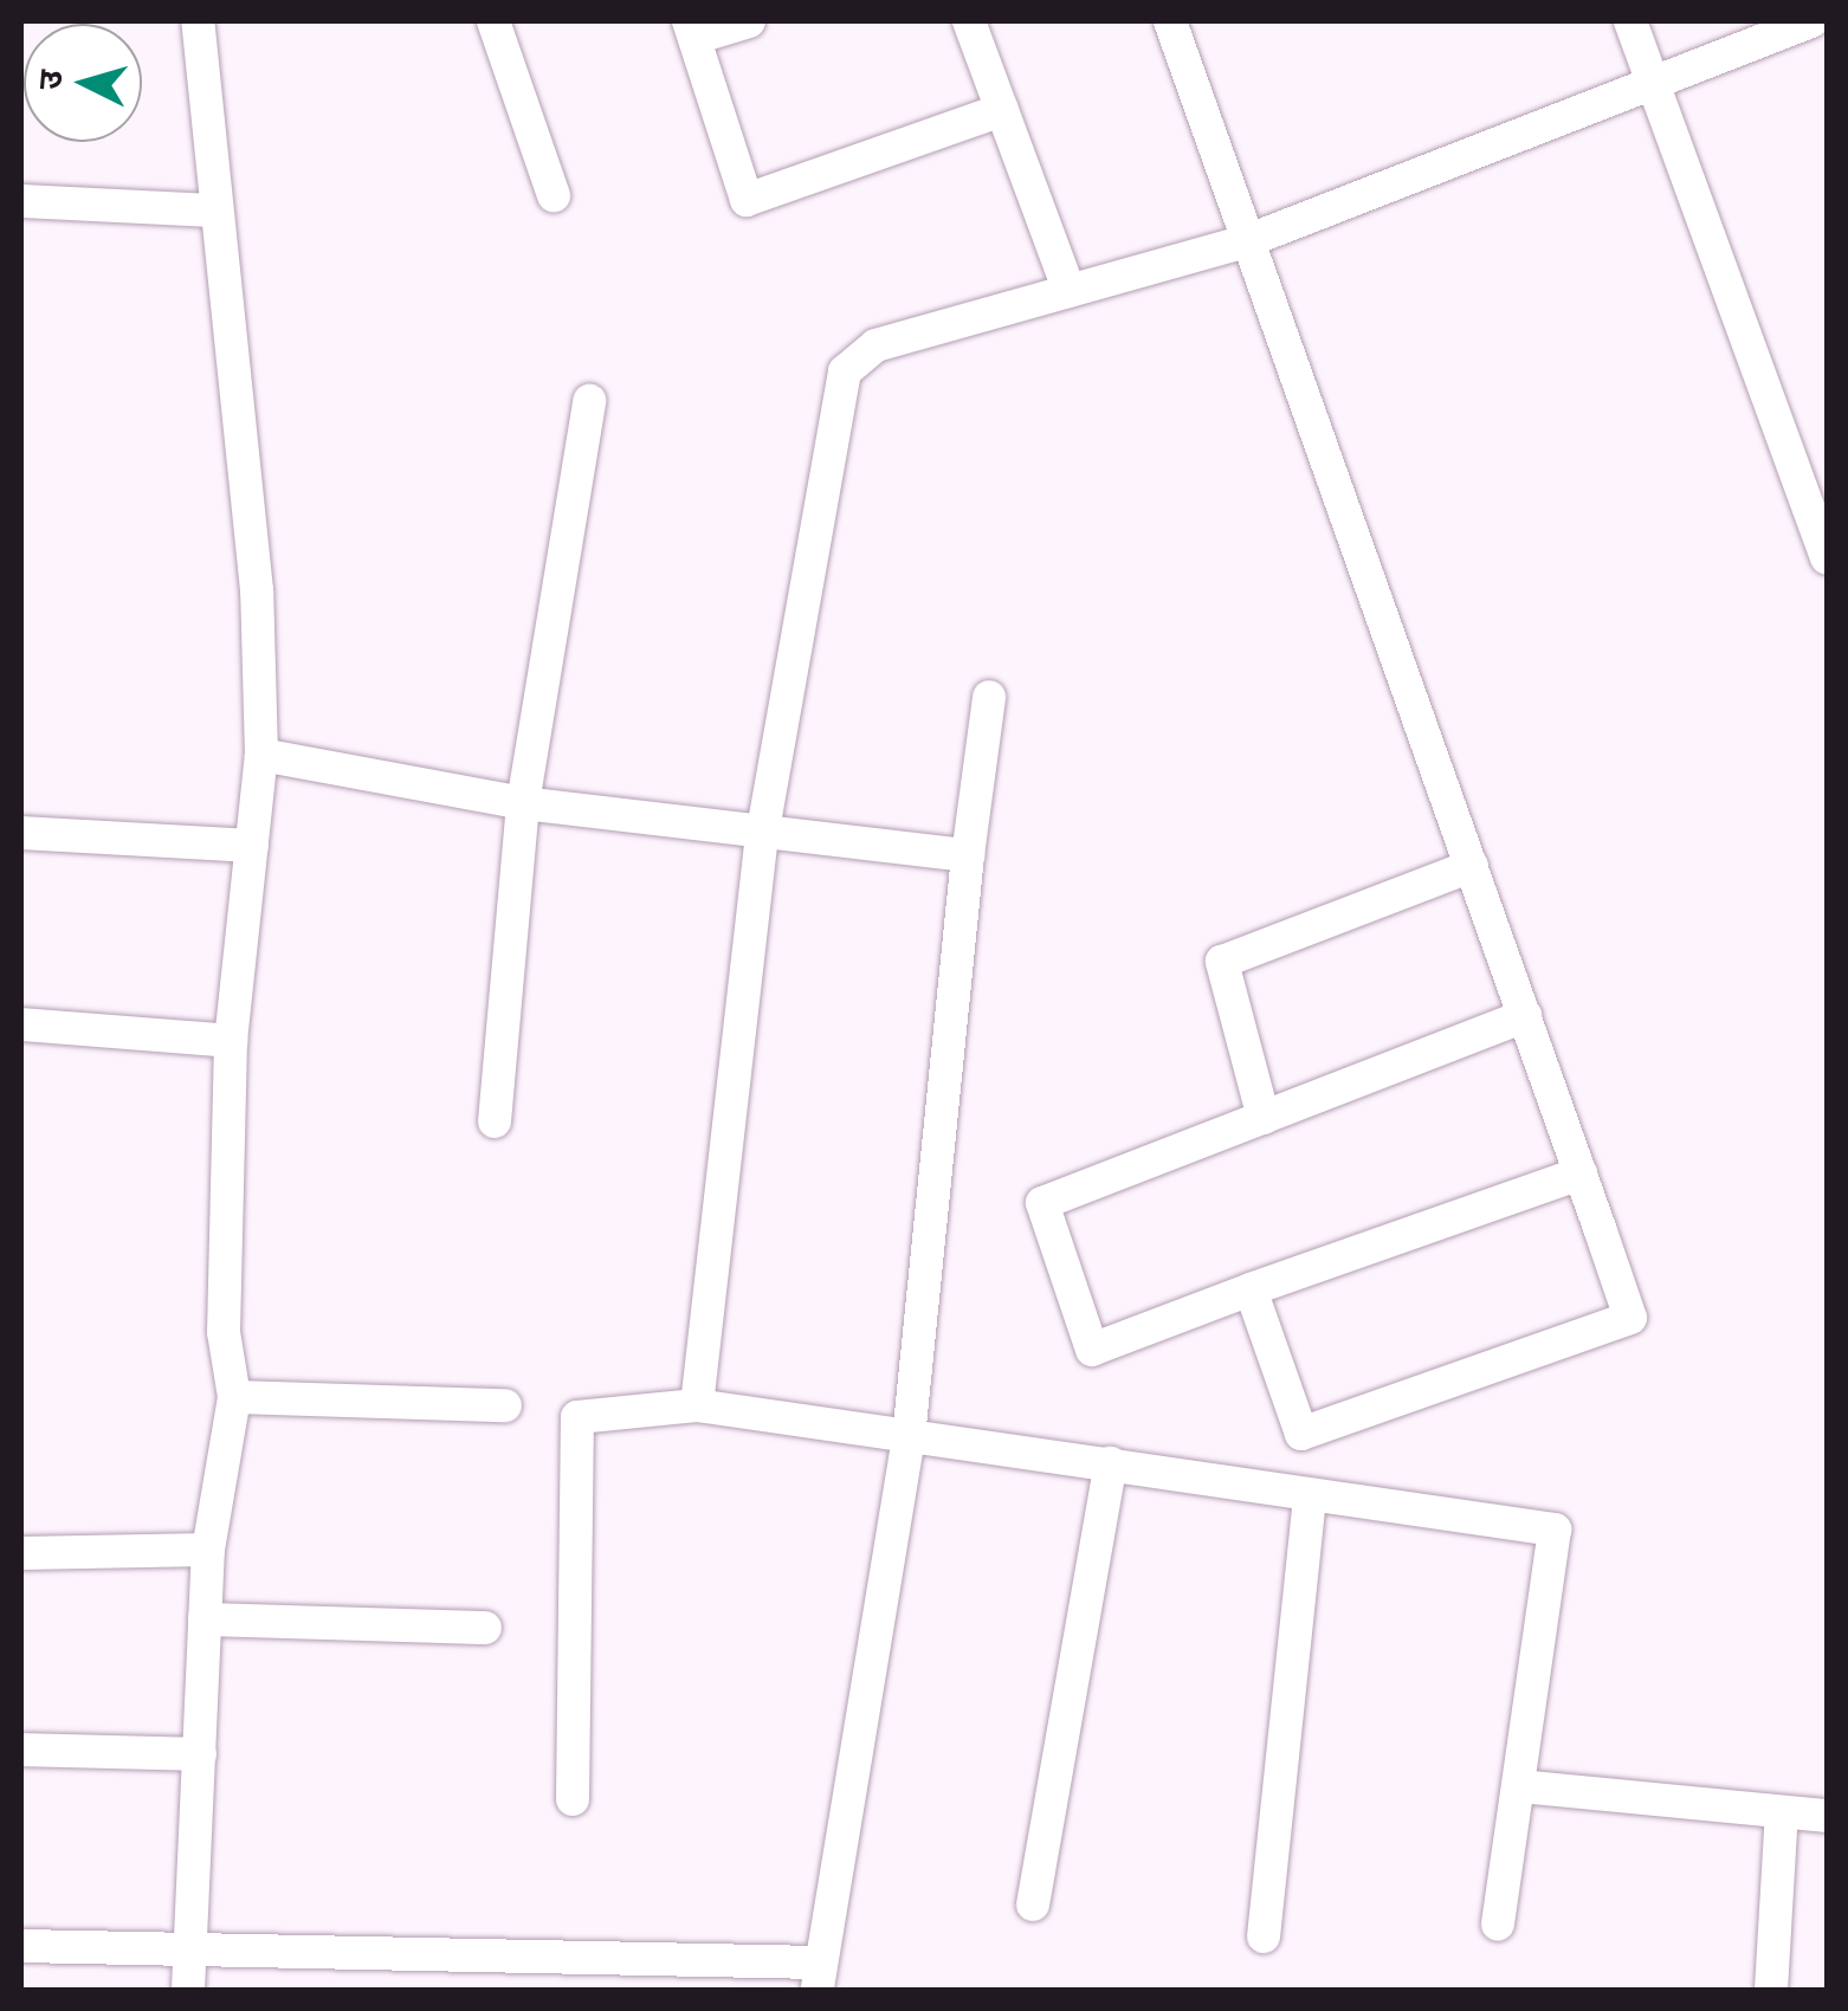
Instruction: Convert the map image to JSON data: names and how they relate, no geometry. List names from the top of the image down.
{
  "north": "left"
}
